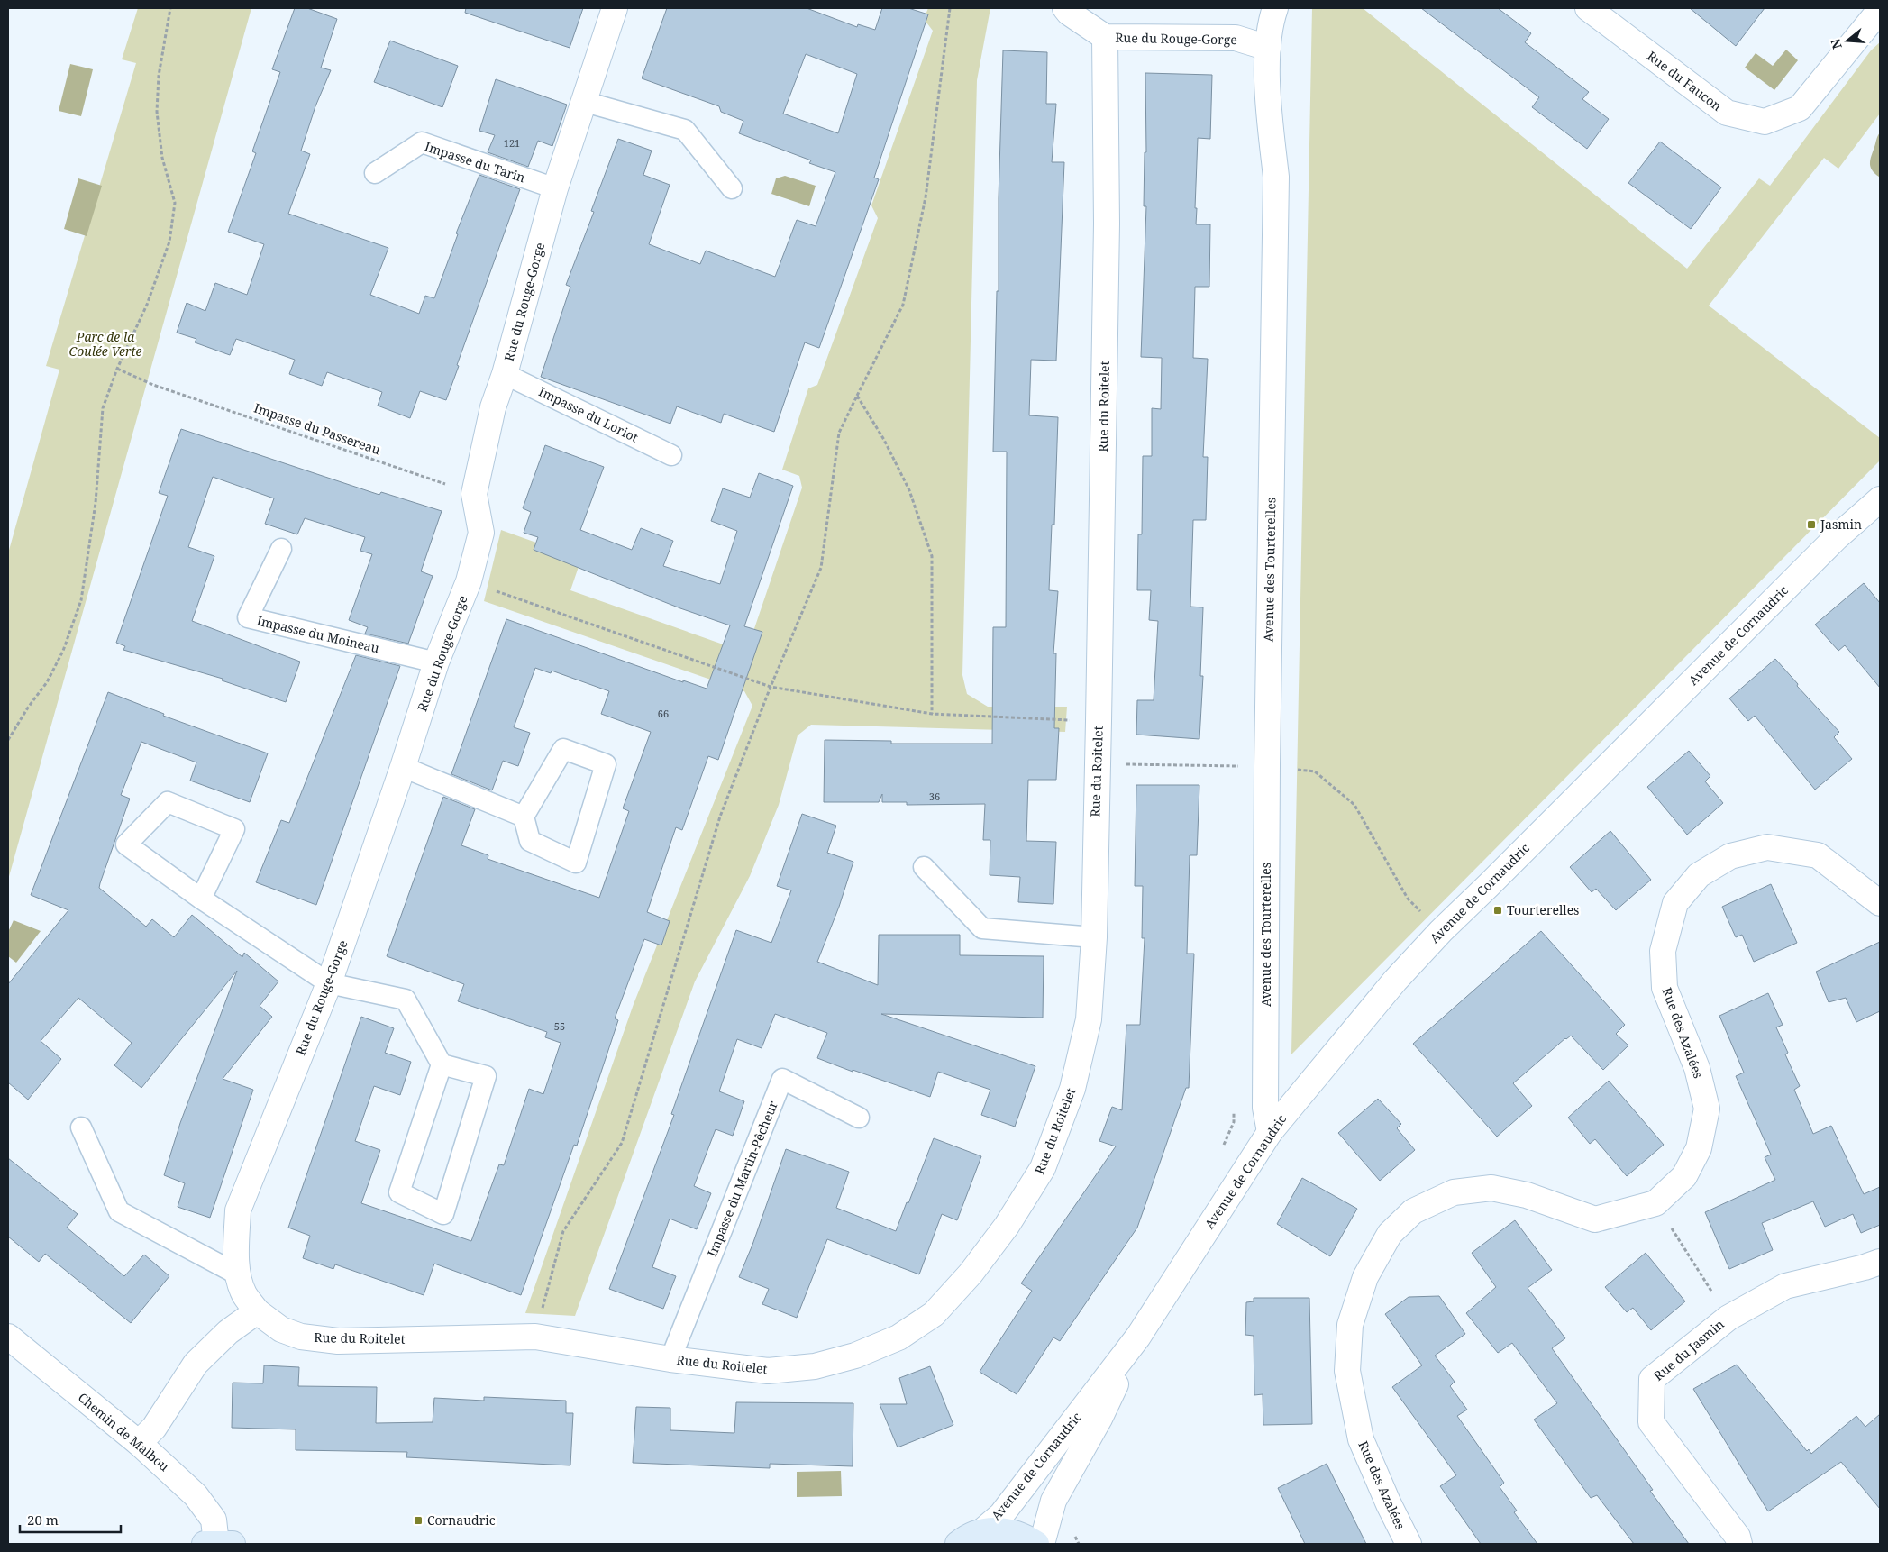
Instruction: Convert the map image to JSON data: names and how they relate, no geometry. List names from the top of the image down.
{
  "streets": {
    "street": [
      "Rue du Rouge-Gorge",
      "Rue du Faucon",
      "Rue du Roitelet",
      "Avenue des Tourterelles",
      "Avenue de Cornaudric",
      "Rue des Azalées",
      "Rue du Jasmin",
      "Chemin de Malbou"
    ],
    "lane": [
      "Impasse du Tarin",
      "Impasse du Loriot",
      "Impasse du Moineau",
      "Impasse du Martin-Pêcheur"
    ],
    "path": ["Impasse du Passereau"]
  },
  "crossings": [
    ["Rue du Rouge-Gorge", "Impasse du Tarin"],
    ["Rue du Rouge-Gorge", "Rue du Roitelet"],
    ["Rue du Rouge-Gorge", "Impasse du Loriot"],
    ["Rue du Rouge-Gorge", "Impasse du Passereau"],
    ["Rue du Rouge-Gorge", "Avenue des Tourterelles"],
    ["Rue du Rouge-Gorge", "Impasse du Moineau"],
    ["Rue du Roitelet", "Impasse du Martin-Pêcheur"],
    ["Avenue des Tourterelles", "Avenue de Cornaudric"]
  ],
  "parks": ["Parc de la Coulée Verte"],
  "places": {
    "transit": ["Jasmin", "Tourterelles", "Cornaudric"]
  },
  "house_numbers": [
    "121",
    "66",
    "36",
    "55"
  ],
  "scale_bar": "20 m",
  "north": "left"
}
